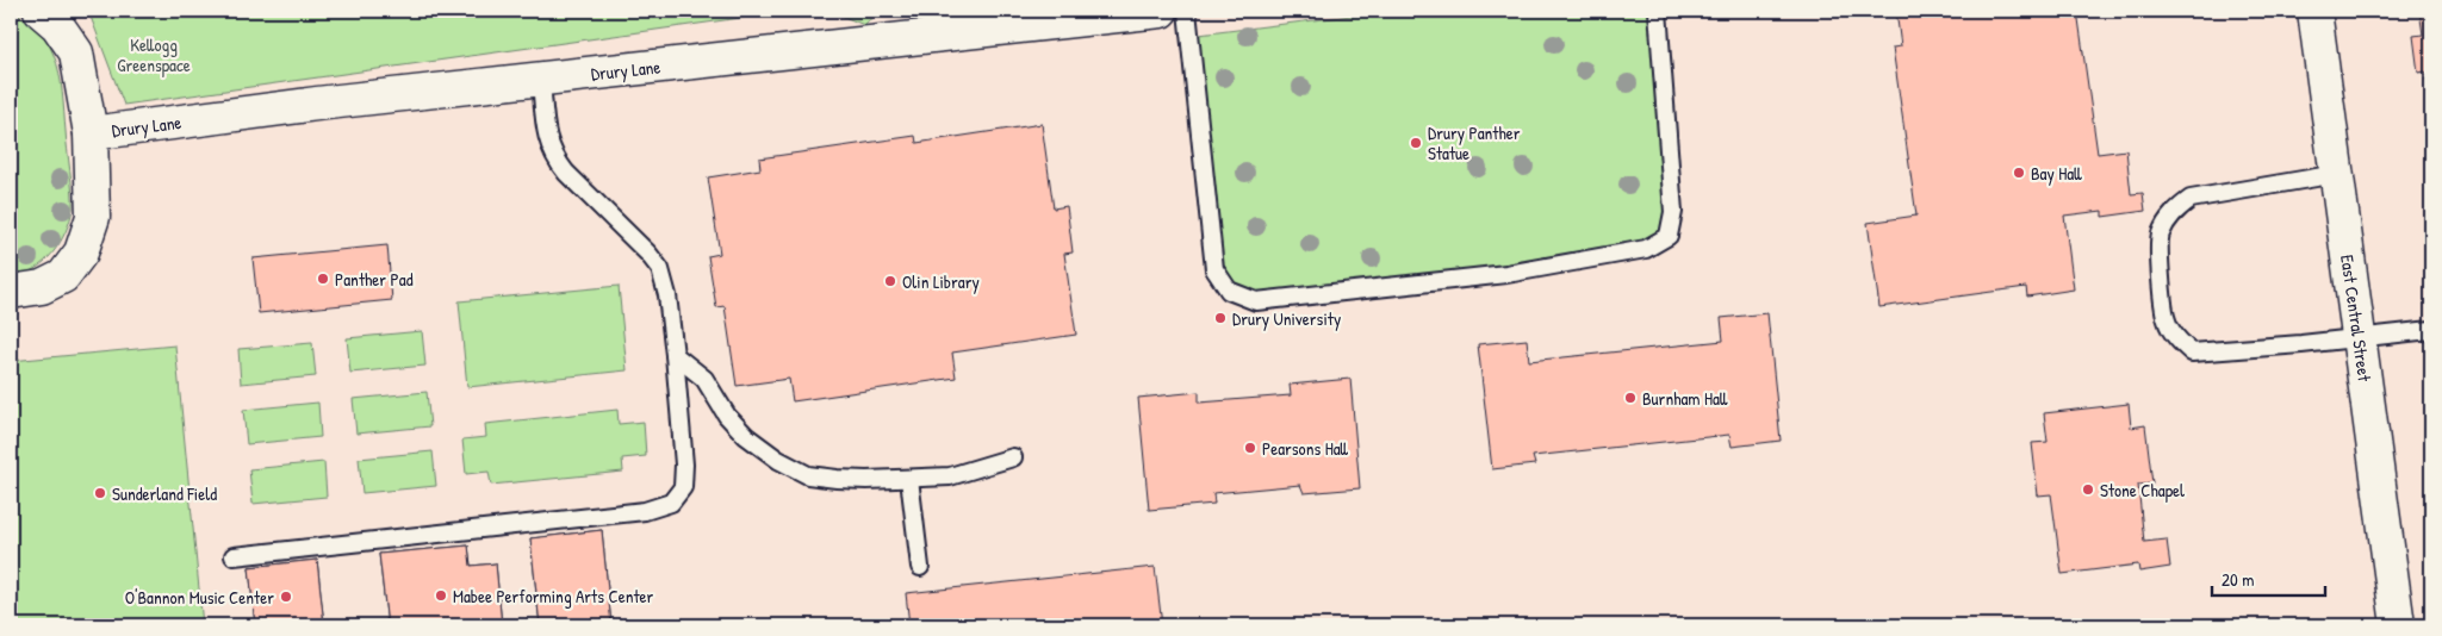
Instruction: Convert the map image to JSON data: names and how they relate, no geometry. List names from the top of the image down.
{
  "streets": {
    "street": ["Drury Lane", "East Central Street"]
  },
  "parks": ["Kellogg Greenspace"],
  "places": [
    "Drury Panther Statue",
    "Bay Hall",
    "Panther Pad",
    "Olin Library",
    "Drury University",
    "Burnham Hall",
    "Pearsons Hall",
    "Stone Chapel",
    "Sunderland Field",
    "Mabee Performing Arts Center",
    "O'Bannon Music Center"
  ],
  "scale_bar": "20 m"
}
